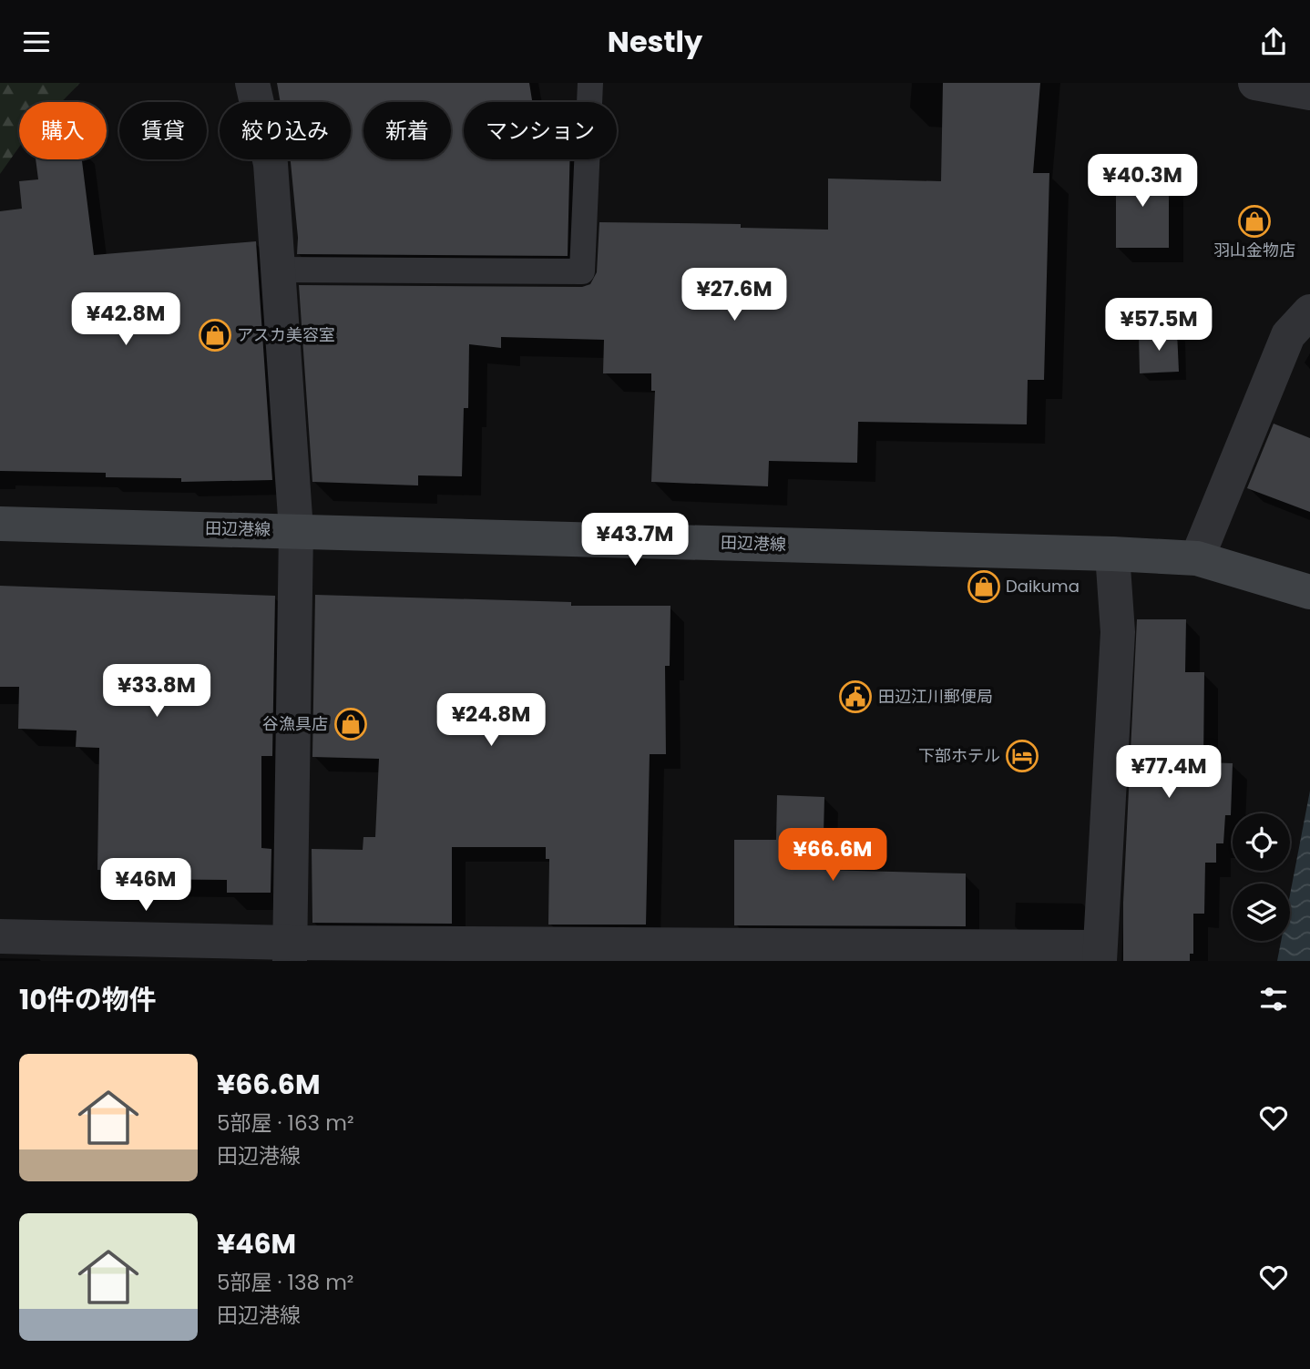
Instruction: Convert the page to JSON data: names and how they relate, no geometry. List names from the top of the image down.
{
  "streets": {
    "main road": ["田辺港線"]
  },
  "places": {
    "shop": [
      "羽山金物店",
      "アスカ美容室",
      "Daikuma",
      "谷漁具店"
    ],
    "public building": ["田辺江川郵便局"],
    "hotel": ["下部ホテル"]
  },
  "page": {
    "header": "Nestly",
    "chip": [
      "購入",
      "賃貸",
      "絞り込み",
      "新着",
      "マンション"
    ],
    "price": [
      "¥40.3M",
      "¥27.6M",
      "¥42.8M",
      "¥57.5M",
      "¥43.7M",
      "¥33.8M",
      "¥24.8M",
      "¥77.4M",
      "¥66.6M",
      "¥46M"
    ],
    "heading": "10件の物件",
    "list": [
      {
        "name": "¥66.6M",
        "note": "5部屋 · 163 m² · 田辺港線"
      },
      {
        "name": "¥46M",
        "note": "5部屋 · 138 m² · 田辺港線"
      }
    ]
  }
}
